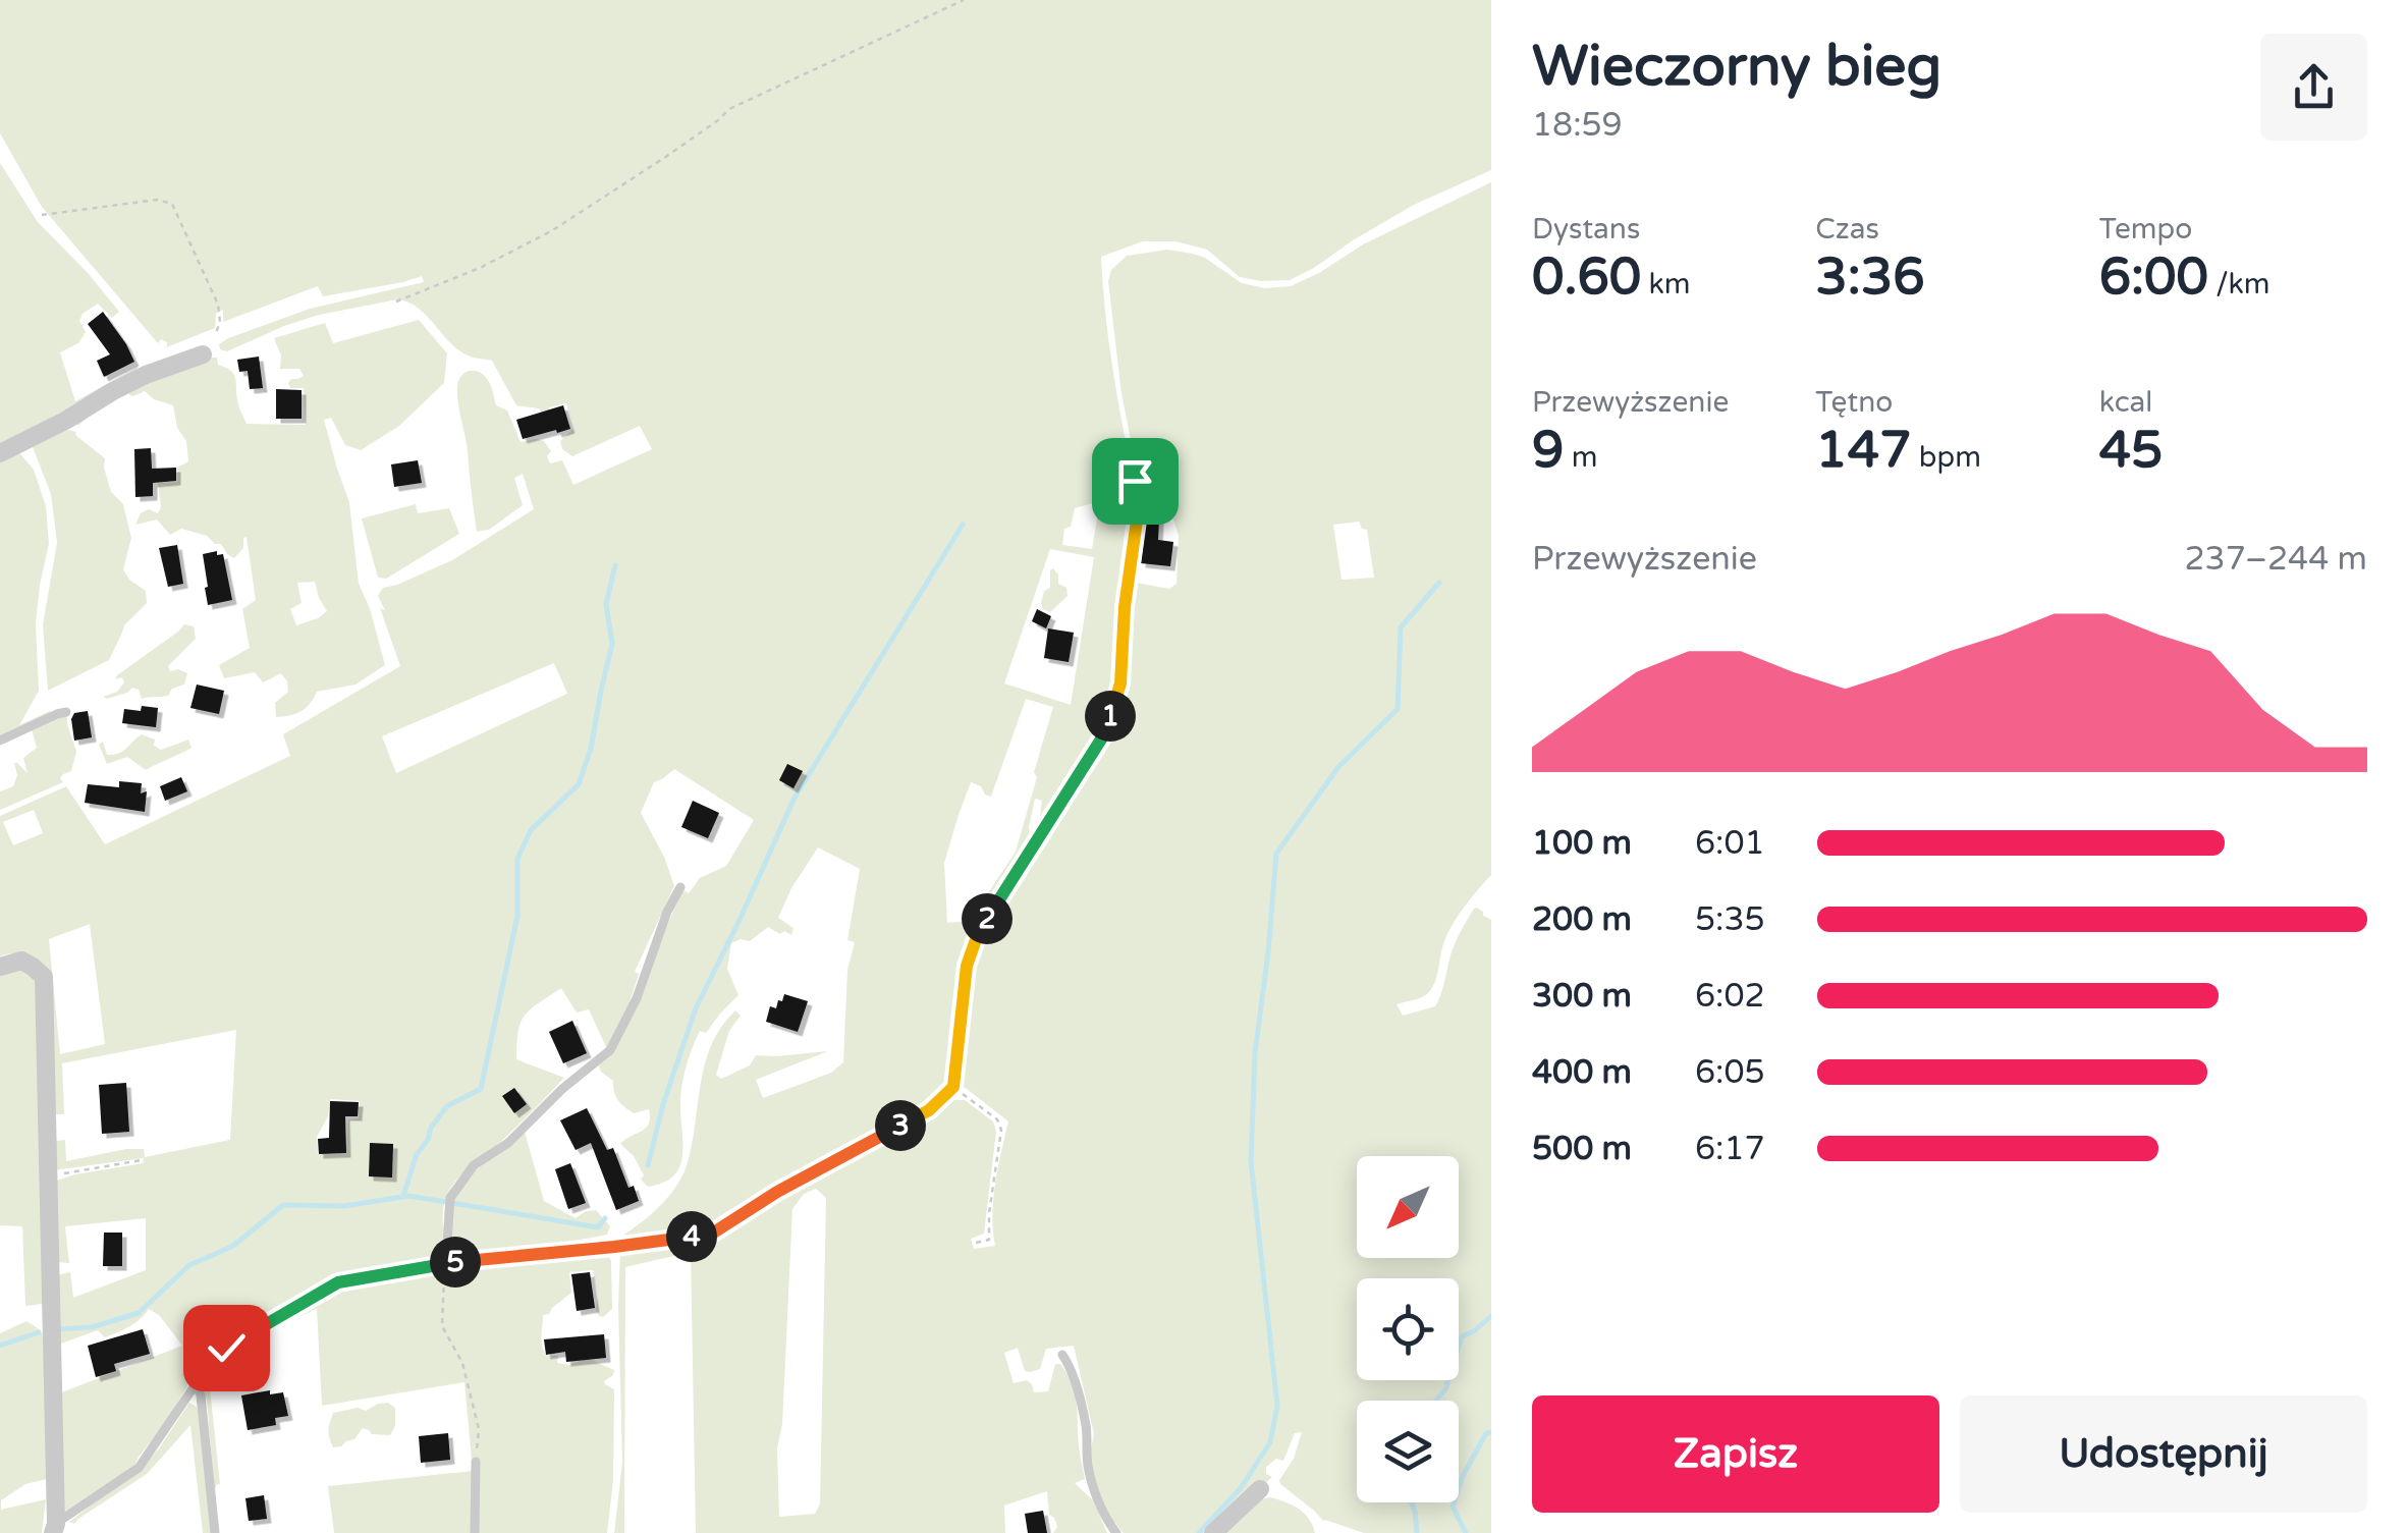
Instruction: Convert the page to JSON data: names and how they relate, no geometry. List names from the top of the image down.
{
  "north": "bottom left",
  "page": {
    "heading": ["Wieczorny bieg", "18:59"],
    "stats": [
      ["Dystans", "0.60 km"],
      ["Czas", "3:36"],
      ["Tempo", "6:00 /km"],
      ["Przewyższenie", "9 m"],
      ["Tętno", "147 bpm"],
      ["kcal", "45"]
    ],
    "chart": ["Przewyższenie", "237–244 m"],
    "pins": [
      "1",
      "2",
      "3",
      "4",
      "5"
    ],
    "list": [
      {
        "name": "100 m",
        "note": "6:01"
      },
      {
        "name": "200 m",
        "note": "5:35"
      },
      {
        "name": "300 m",
        "note": "6:02"
      },
      {
        "name": "400 m",
        "note": "6:05"
      },
      {
        "name": "500 m",
        "note": "6:17"
      }
    ],
    "buttons": ["Zapisz", "Udostępnij"]
  }
}
